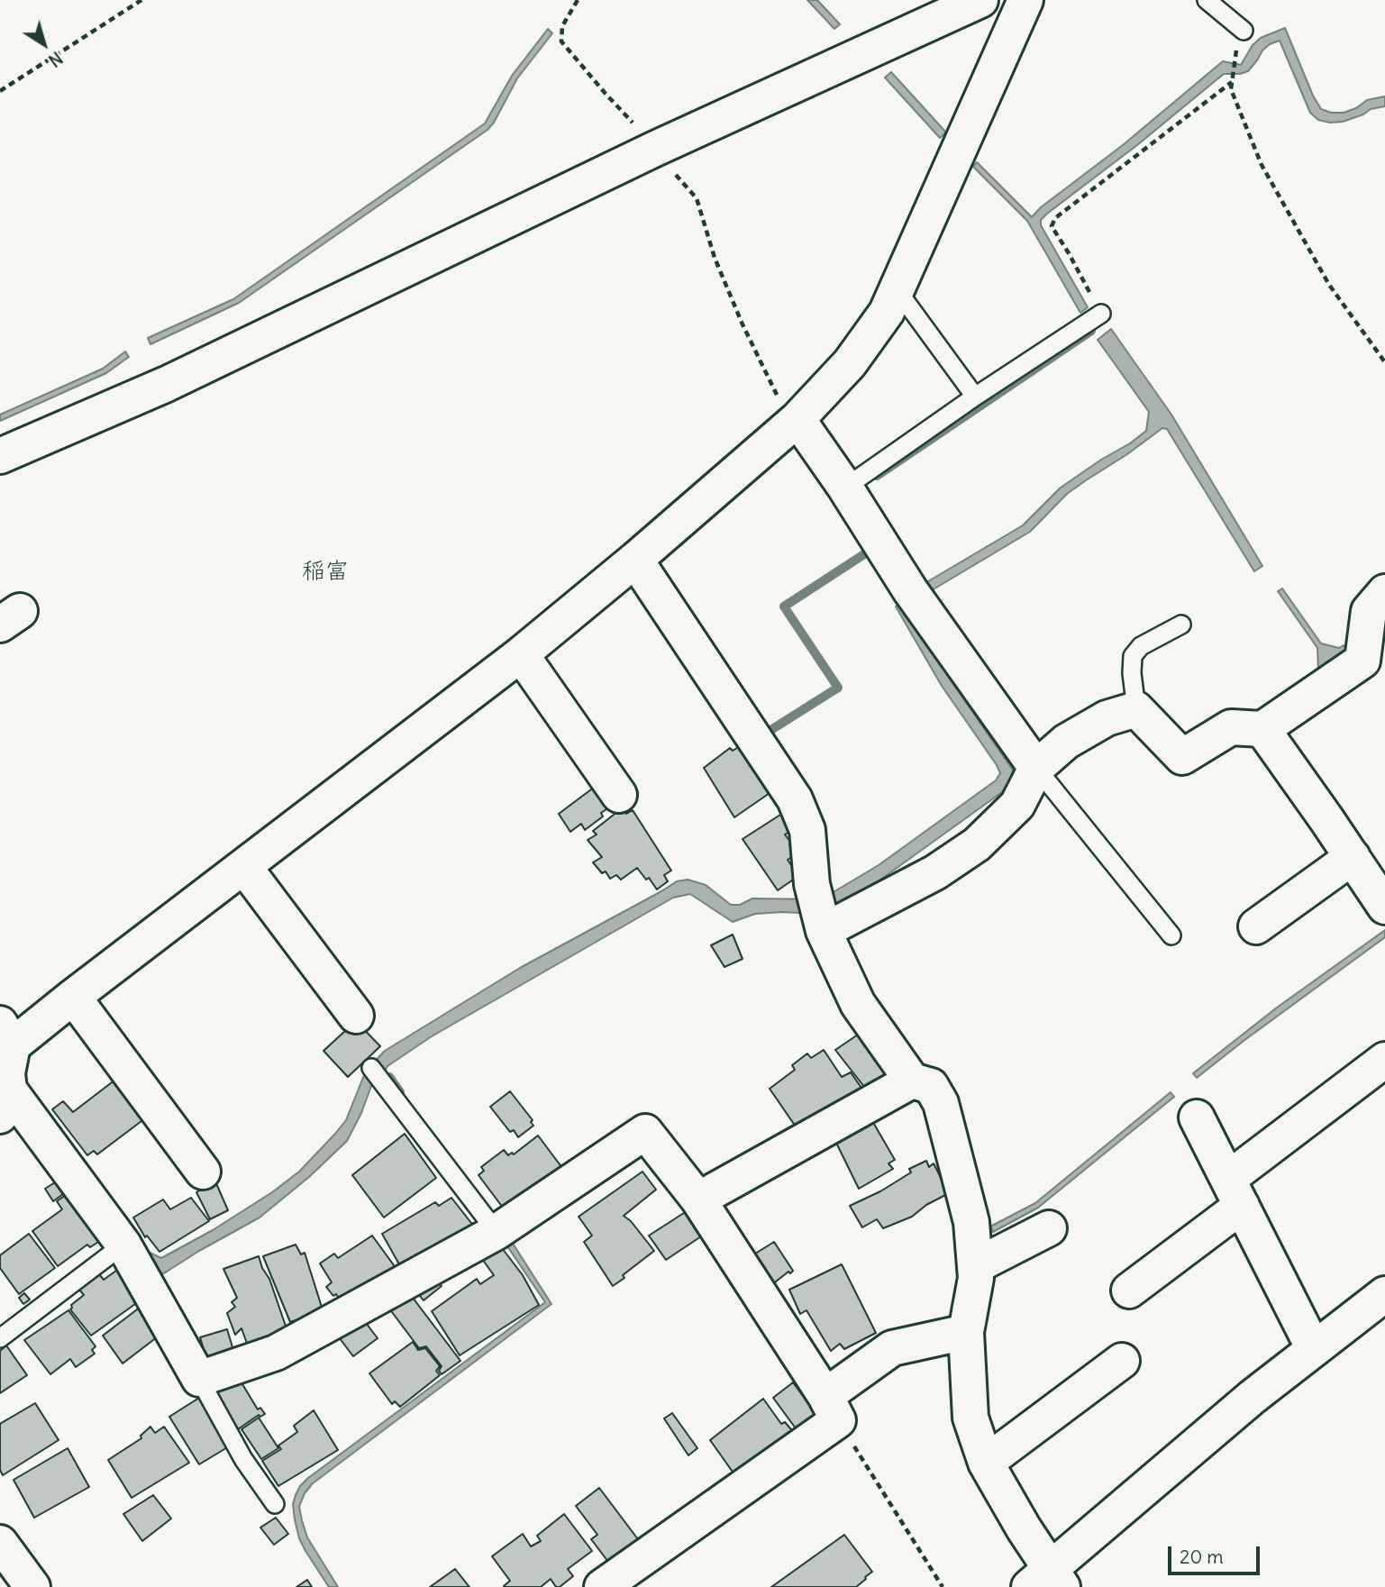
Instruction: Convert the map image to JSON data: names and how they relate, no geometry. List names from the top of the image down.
{
  "districts": ["稲富"],
  "scale_bar": "20 m",
  "north": "bottom right"
}
